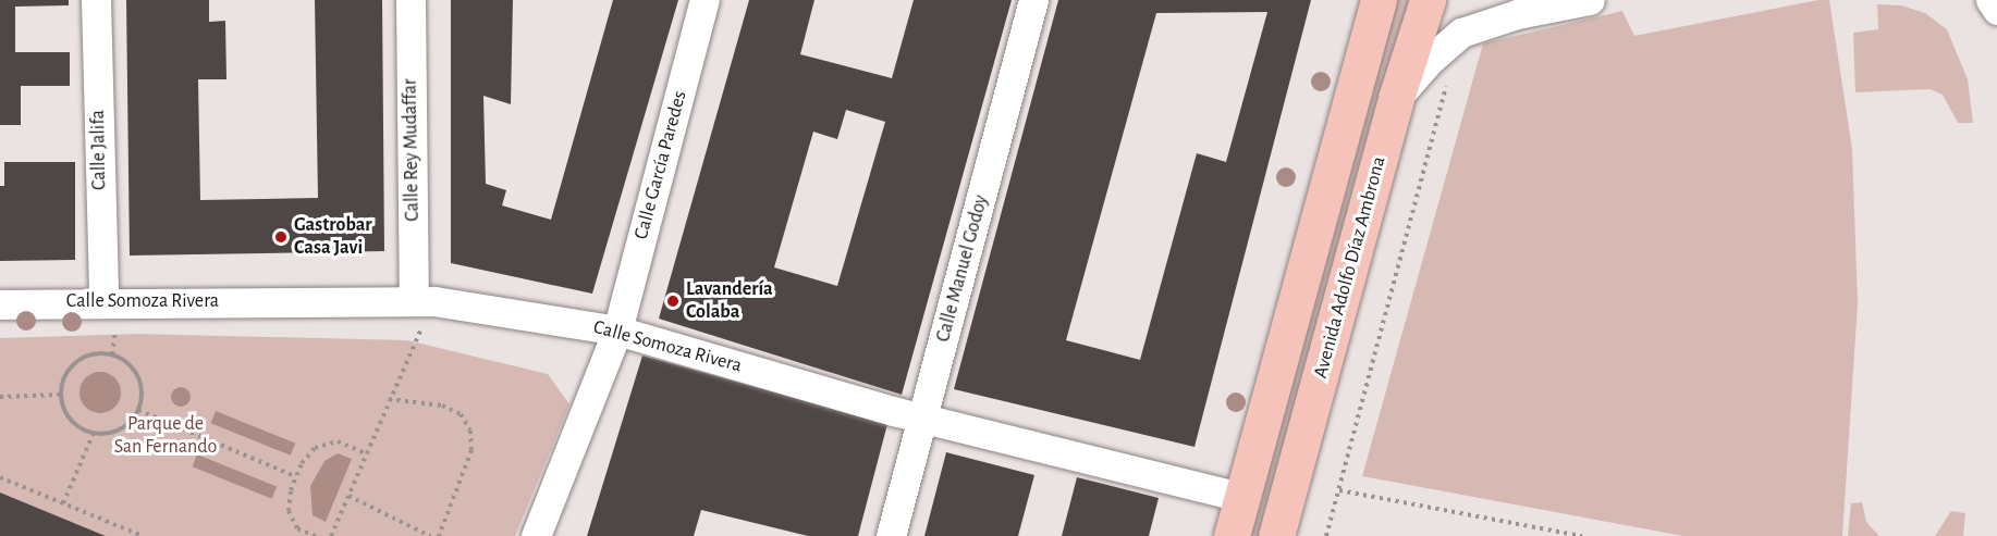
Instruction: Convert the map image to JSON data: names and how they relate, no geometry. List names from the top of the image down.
{
  "streets": {
    "highway": ["Avenida Adolfo Díaz Ambrona"],
    "street": [
      "Calle Jalifa",
      "Calle Rey Mudaffar",
      "Calle García Paredes",
      "Calle Manuel Godoy",
      "Calle Somoza Rivera"
    ]
  },
  "crossings": [
    ["Calle Jalifa", "Calle Somoza Rivera"],
    ["Calle Rey Mudaffar", "Calle Somoza Rivera"],
    ["Calle García Paredes", "Calle Somoza Rivera"],
    ["Calle Manuel Godoy", "Calle Somoza Rivera"]
  ],
  "parks": ["Parque de San Fernando"],
  "places": ["Gastrobar Casa Javi", "Lavandería Colaba"]
}
